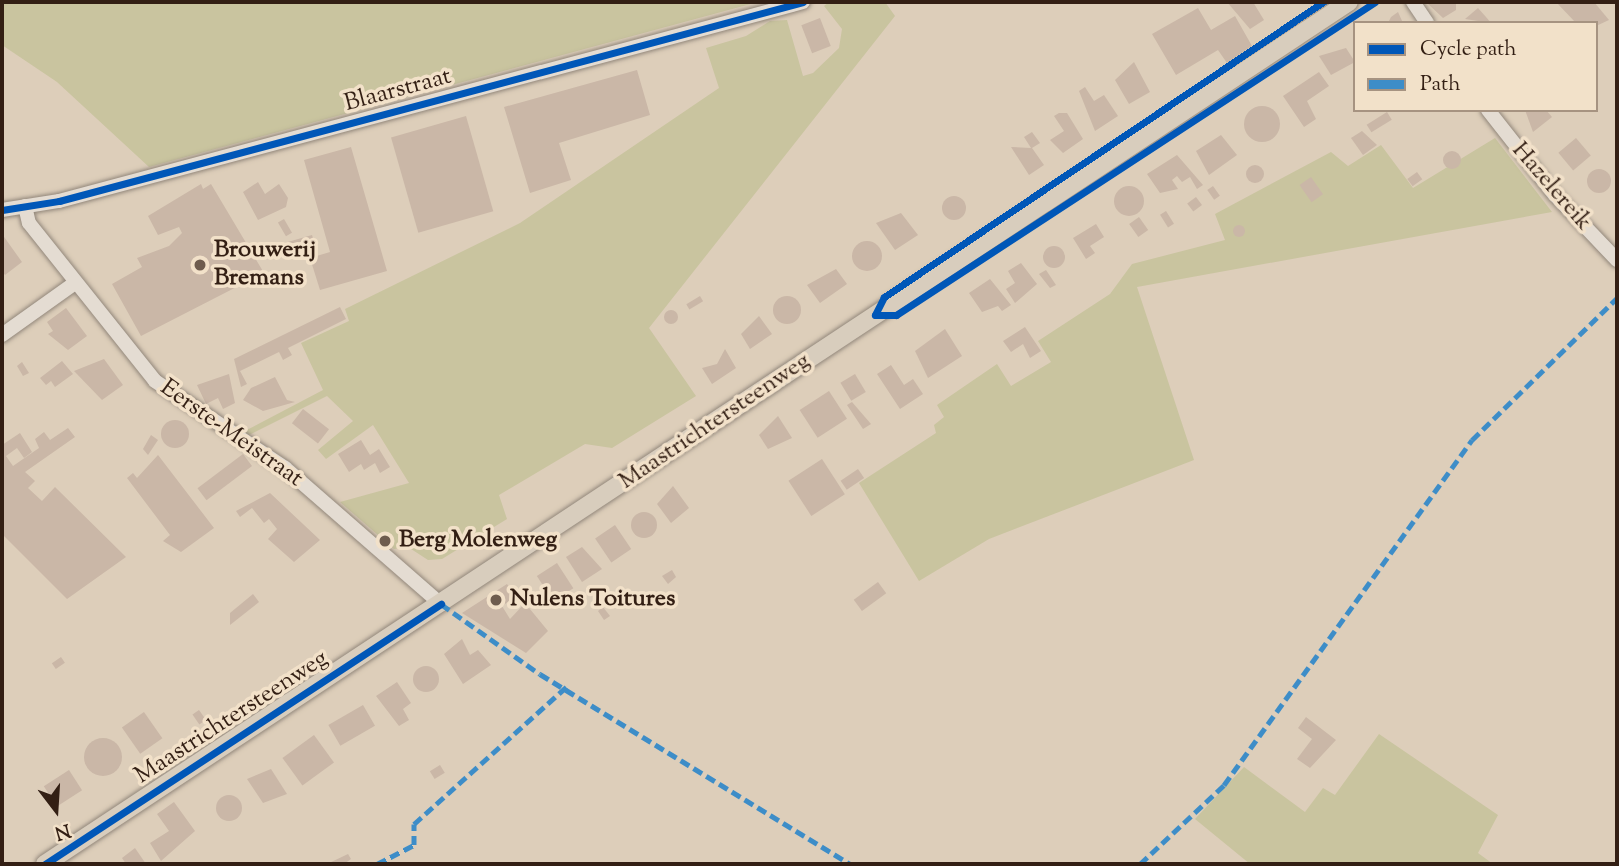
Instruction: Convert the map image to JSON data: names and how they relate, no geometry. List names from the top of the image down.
{
  "streets": {
    "main road": ["Maastrichtersteenweg"],
    "street": ["Blaarstraat", "Hazelereik", "Eerste-Meistraat"]
  },
  "crossings": [
    ["Blaarstraat", "Eerste-Meistraat"],
    ["Maastrichtersteenweg", "Eerste-Meistraat"]
  ],
  "places": ["Brouwerij Bremans", "Berg Molenweg", "Nulens Toitures"],
  "legend": ["Cycle path", "Path"],
  "north": "bottom"
}
